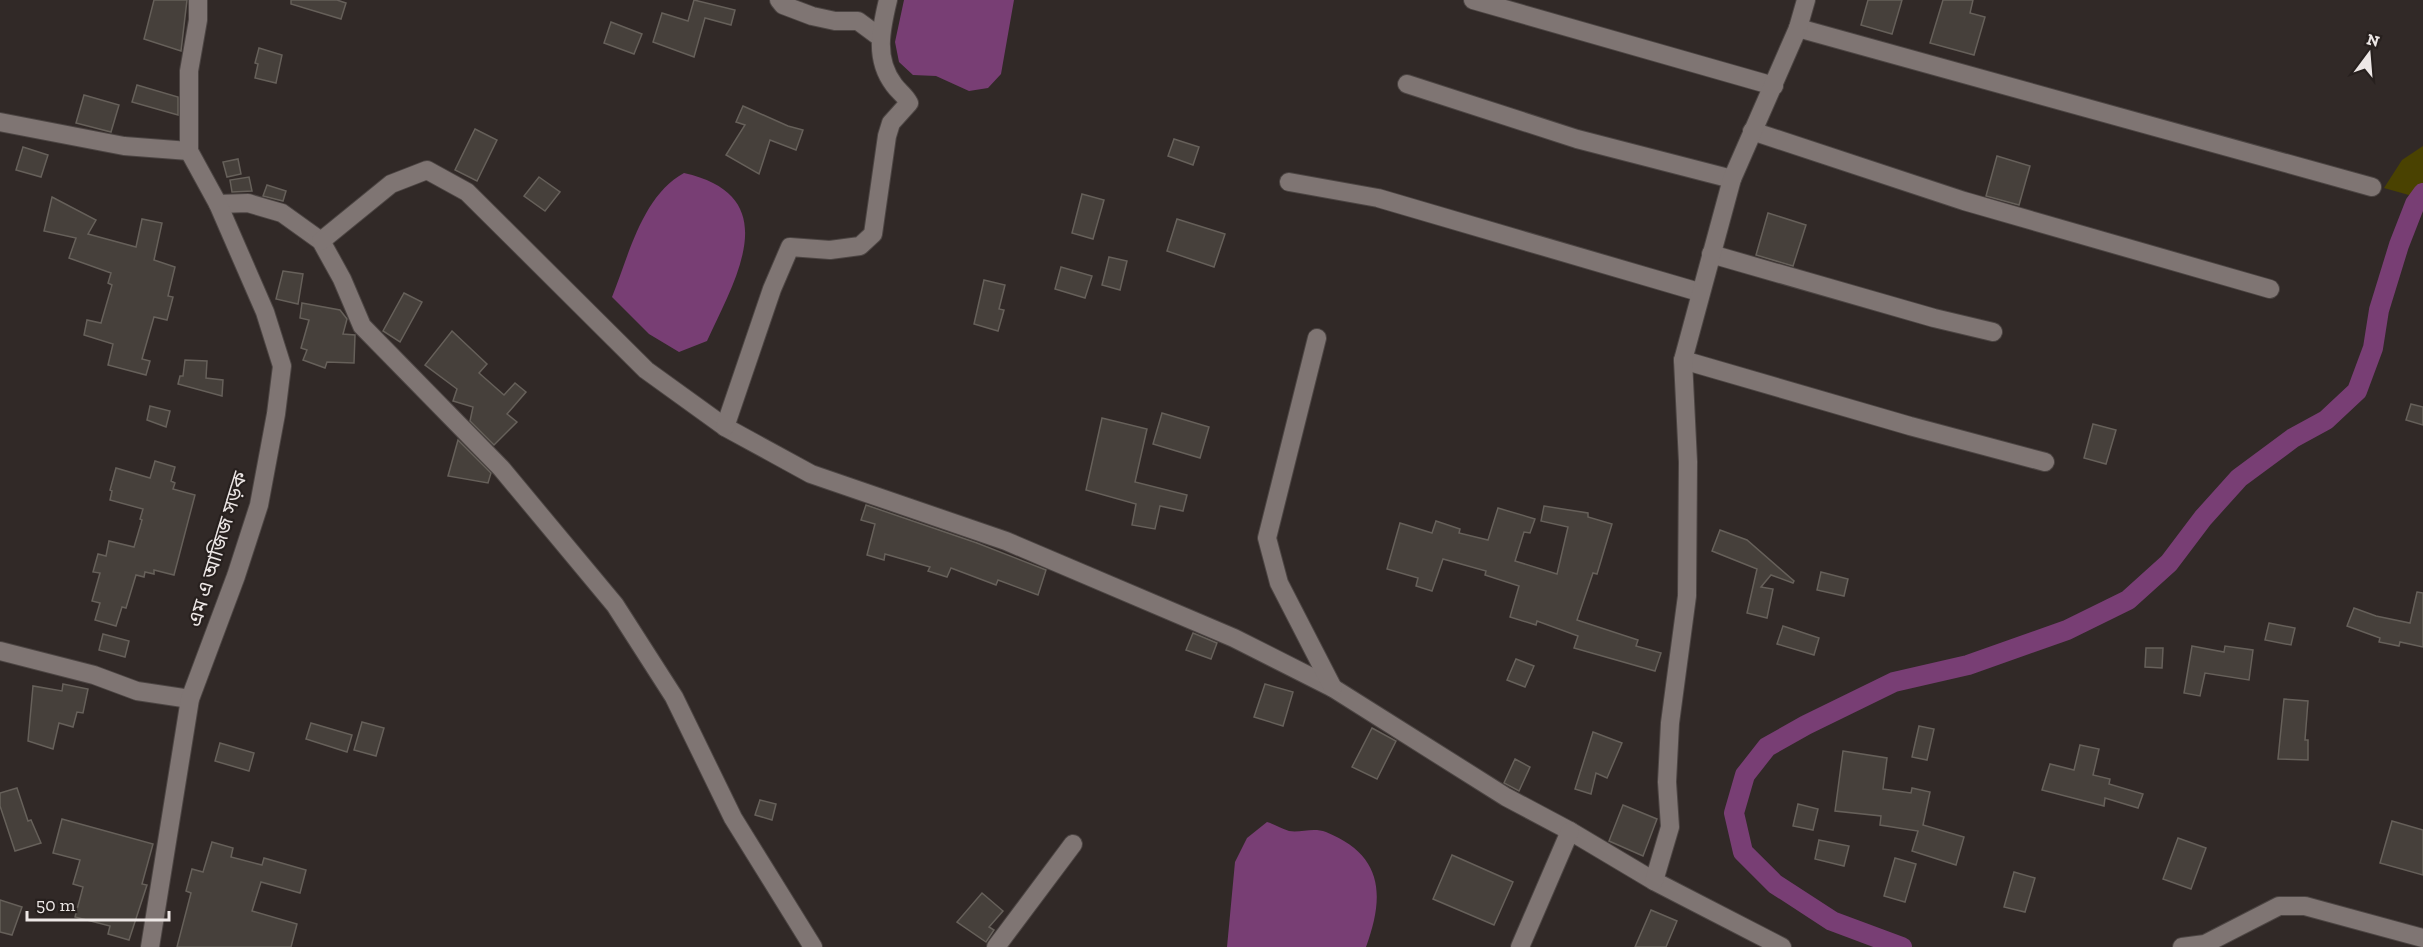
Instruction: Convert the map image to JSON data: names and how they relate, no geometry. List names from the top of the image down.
{
  "streets": {
    "street": ["এম এ আজিজ সড়ক"]
  },
  "scale_bar": "50 m",
  "north": "top"
}
